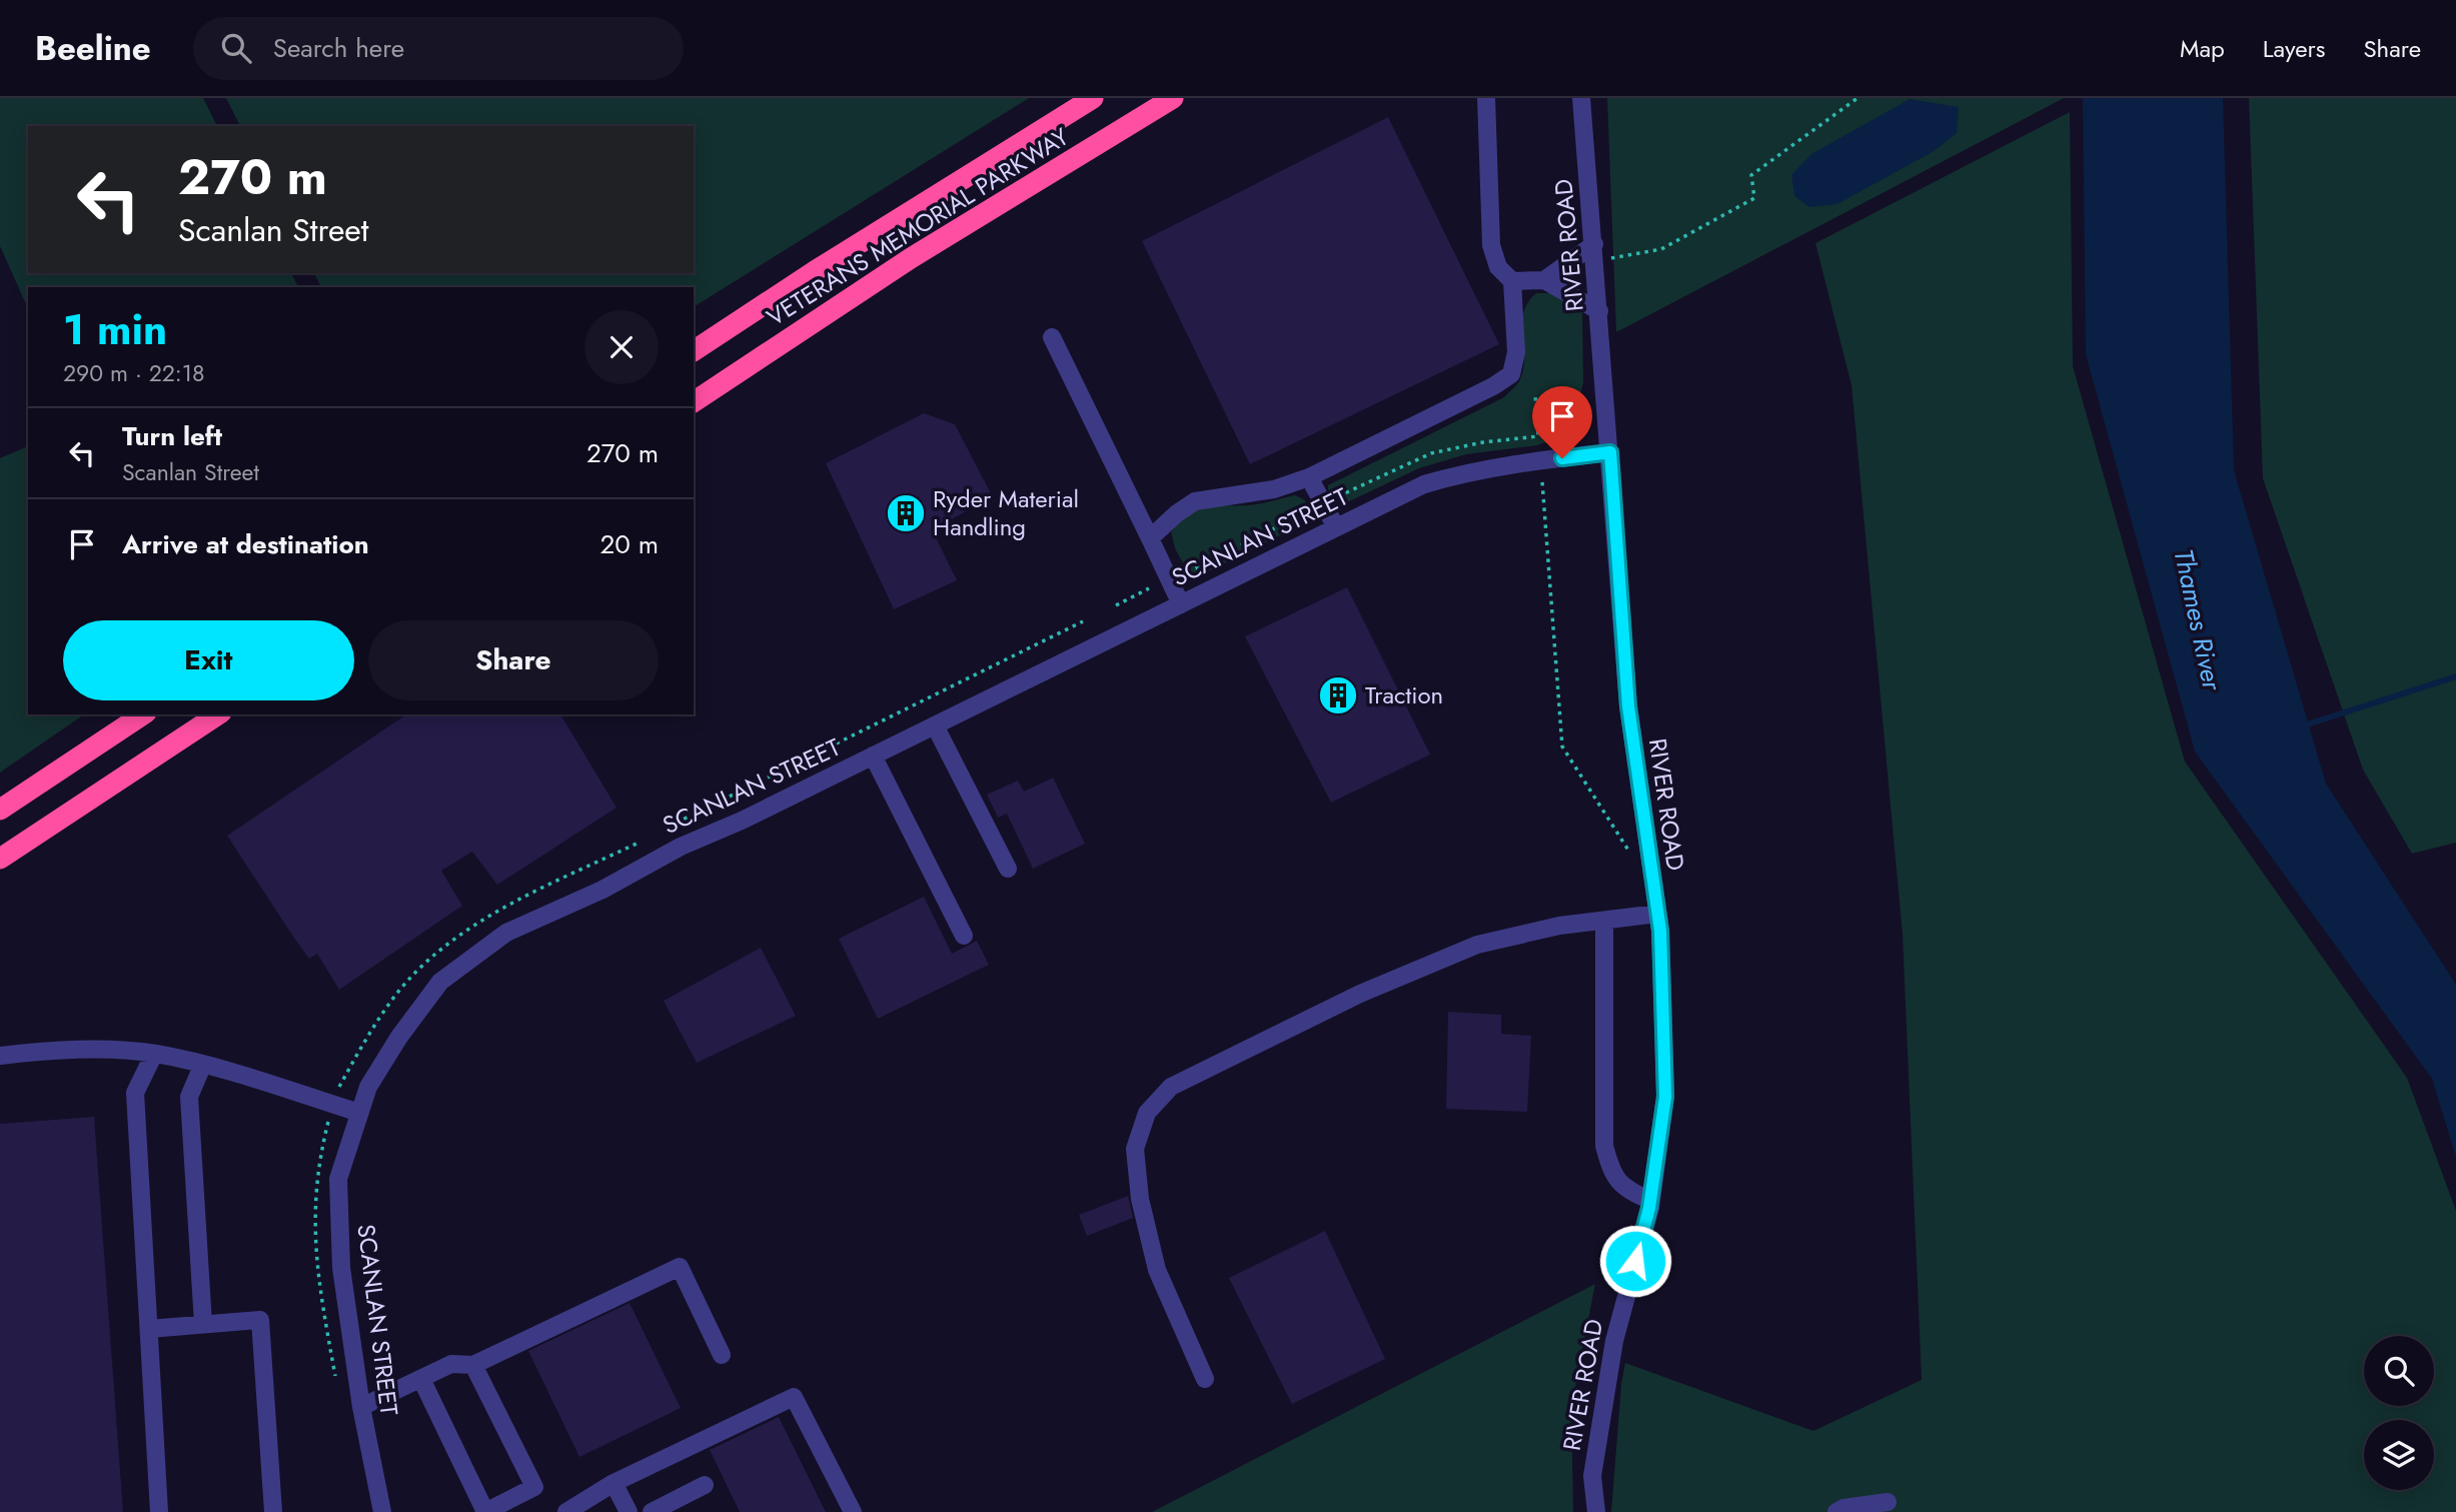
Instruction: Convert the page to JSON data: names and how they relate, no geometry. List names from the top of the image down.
{
  "streets": {
    "highway": ["VETERANS MEMORIAL PARKWAY"],
    "street": ["RIVER ROAD", "SCANLAN STREET"]
  },
  "crossings": [
    ["RIVER ROAD", "SCANLAN STREET"]
  ],
  "water": ["Thames River"],
  "places": {
    "building": ["Ryder Material Handling", "Traction"]
  },
  "page": {
    "header": "Beeline",
    "search": "Search here",
    "nav": ["Map", "Layers", "Share"],
    "turn": ["270 m", "Scanlan Street"],
    "heading": ["1 min", "290 m · 22:18"],
    "list": [
      {
        "name": "Turn left",
        "note": "Scanlan Street",
        "value": "270 m"
      },
      {
        "name": "Arrive at destination",
        "value": "20 m"
      }
    ],
    "buttons": ["Exit", "Share"]
  }
}
